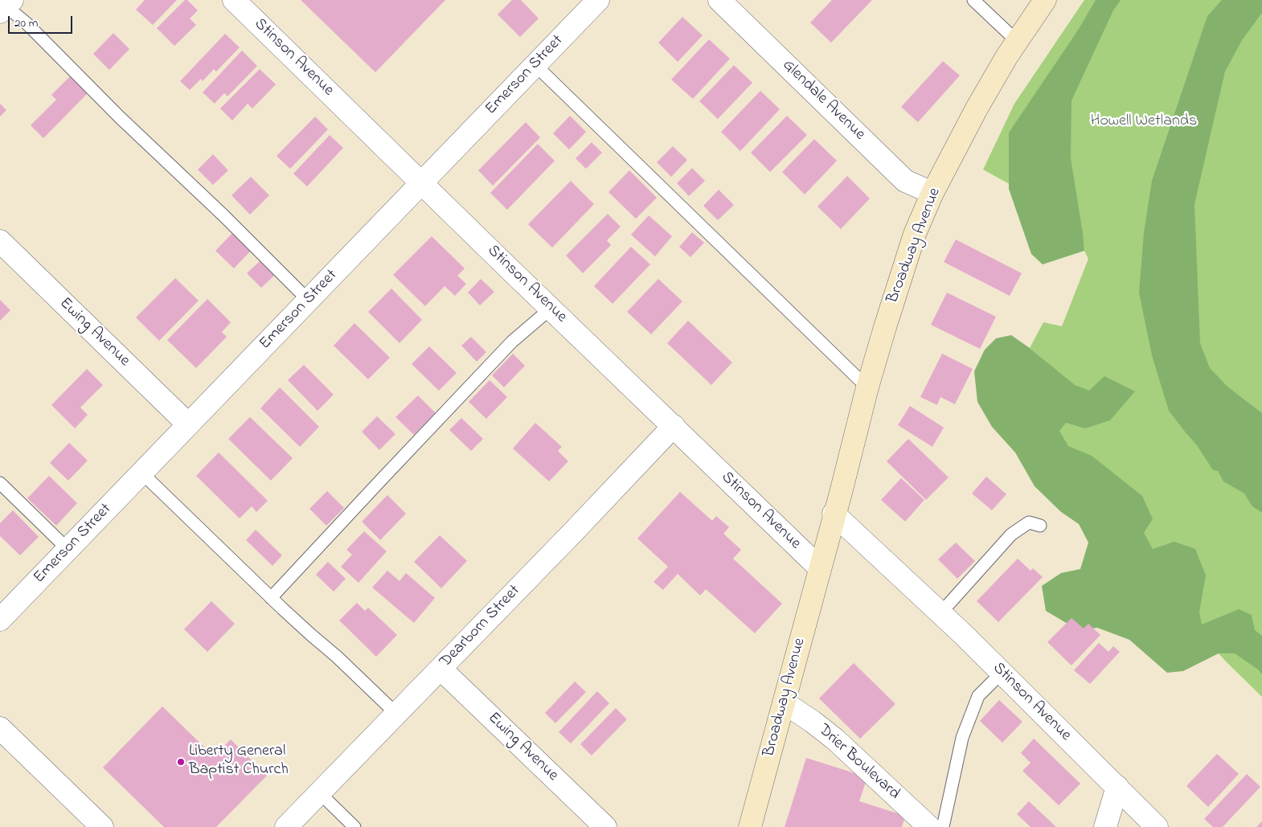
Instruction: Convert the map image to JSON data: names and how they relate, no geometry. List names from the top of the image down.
{
  "streets": {
    "main road": ["Broadway Avenue"],
    "street": [
      "Stinson Avenue",
      "Emerson Street",
      "Glendale Avenue",
      "Ewing Avenue",
      "Dearborn Street",
      "Drier Boulevard"
    ]
  },
  "crossings": [
    ["Stinson Avenue", "Emerson Street"],
    ["Stinson Avenue", "Broadway Avenue"],
    ["Stinson Avenue", "Dearborn Street"],
    ["Emerson Street", "Ewing Avenue"],
    ["Glendale Avenue", "Broadway Avenue"],
    ["Broadway Avenue", "Drier Boulevard"],
    ["Ewing Avenue", "Dearborn Street"]
  ],
  "parks": ["Howell Wetlands"],
  "places": ["Liberty General Baptist Church"],
  "scale_bar": "20 m"
}
